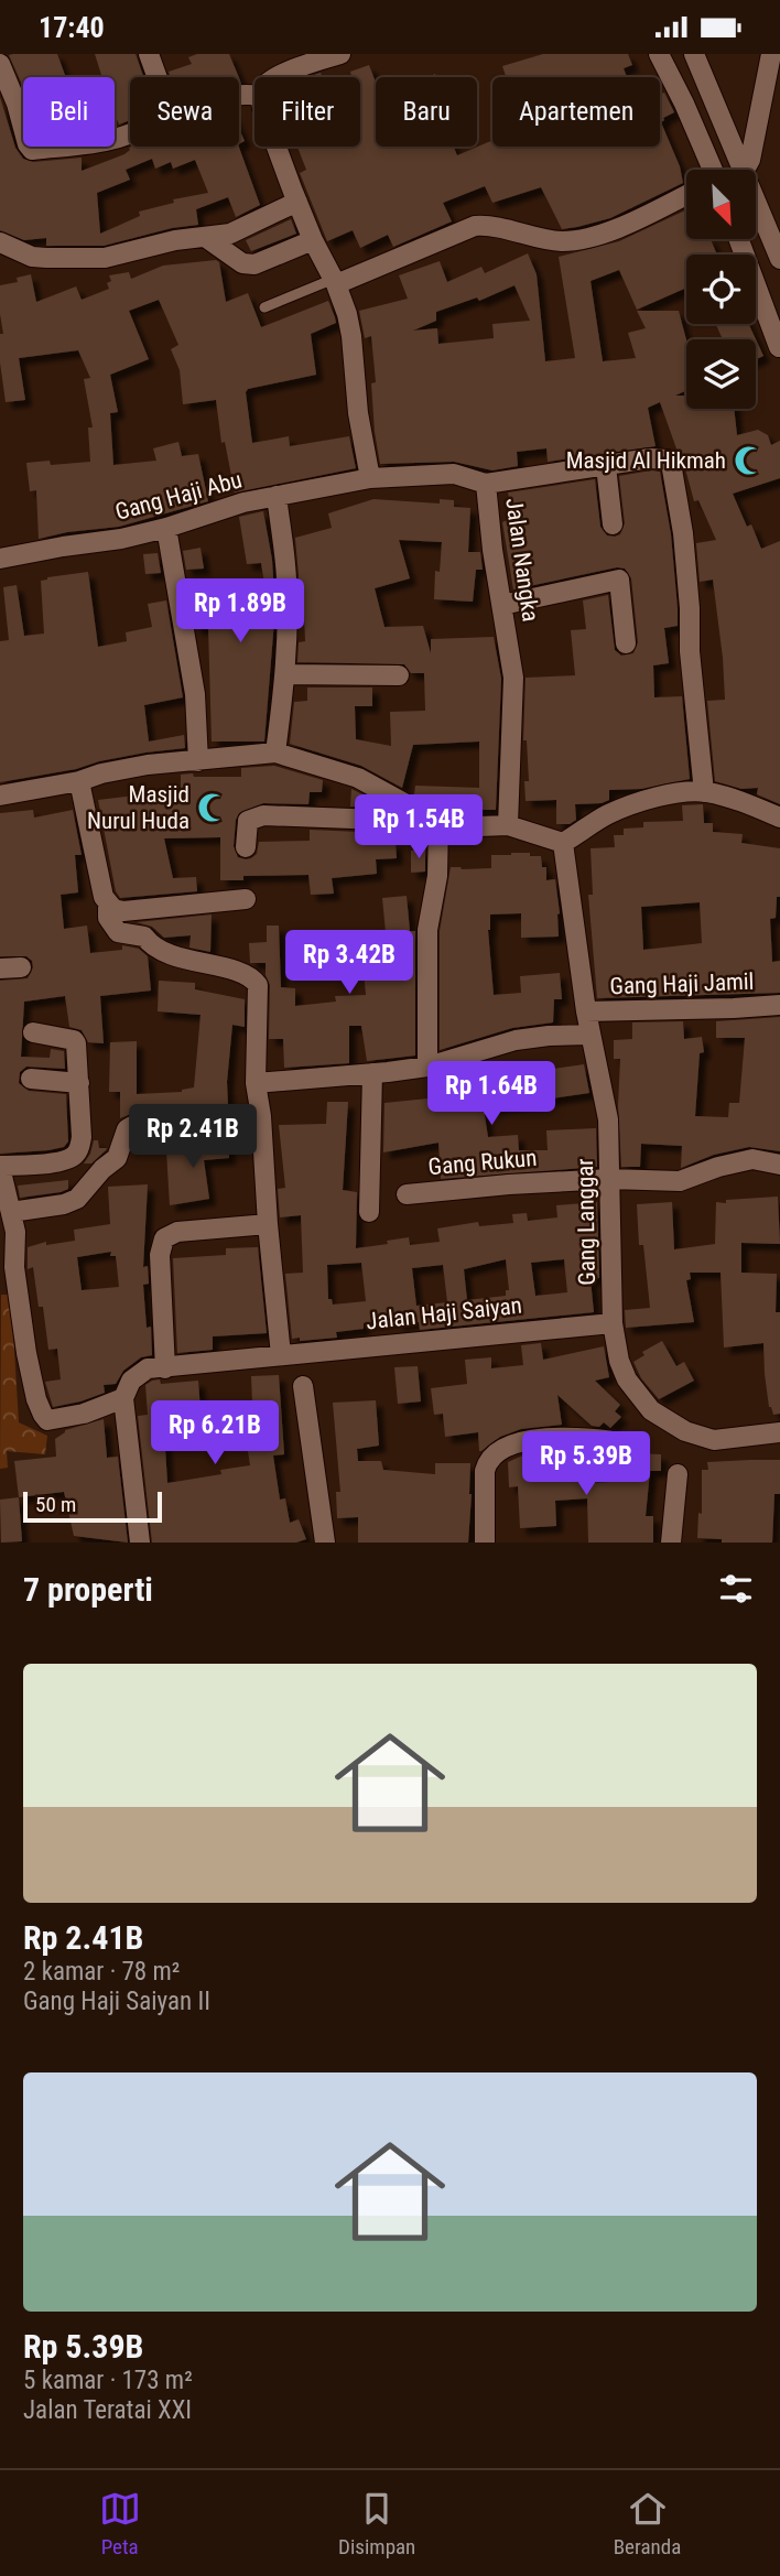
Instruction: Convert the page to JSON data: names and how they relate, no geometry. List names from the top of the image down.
{
  "streets": {
    "street": [
      "Gang Haji Abu",
      "Jalan Nangka",
      "Gang Haji Jamil",
      "Gang Rukun",
      "Gang Langgar",
      "Jalan Haji Saiyan"
    ]
  },
  "crossings": [
    ["Gang Haji Abu", "Jalan Nangka"],
    ["Gang Haji Jamil", "Gang Langgar"],
    ["Gang Rukun", "Gang Langgar"],
    ["Gang Langgar", "Jalan Haji Saiyan"]
  ],
  "places": {
    "mosque": ["Masjid Al Hikmah", "Masjid Nurul Huda"]
  },
  "scale_bar": "50 m",
  "north": "bottom right",
  "page": {
    "status": "17:40",
    "chip": [
      "Beli",
      "Sewa",
      "Filter",
      "Baru",
      "Apartemen"
    ],
    "price": [
      "Rp 1.89B",
      "Rp 1.54B",
      "Rp 3.42B",
      "Rp 1.64B",
      "Rp 2.41B",
      "Rp 6.21B",
      "Rp 5.39B"
    ],
    "scale": "50 m",
    "heading": "7 properti",
    "list": [
      {
        "name": "Rp 2.41B",
        "note": "2 kamar · 78 m² · Gang Haji Saiyan II"
      },
      {
        "name": "Rp 5.39B",
        "note": "5 kamar · 173 m² · Jalan Teratai XXI"
      }
    ],
    "tabs": ["Peta", "Disimpan", "Beranda"]
  }
}
